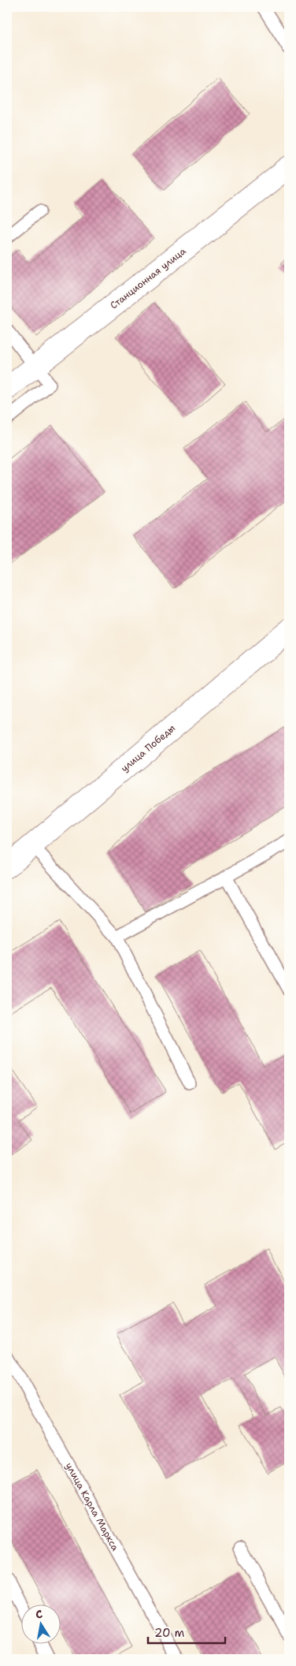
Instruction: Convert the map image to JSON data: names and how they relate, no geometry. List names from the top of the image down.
{
  "streets": {
    "street": ["Станционная улица", "улица Победы"],
    "lane": ["улица Карла Маркса"]
  },
  "scale_bar": "20 m",
  "north": "top"
}
